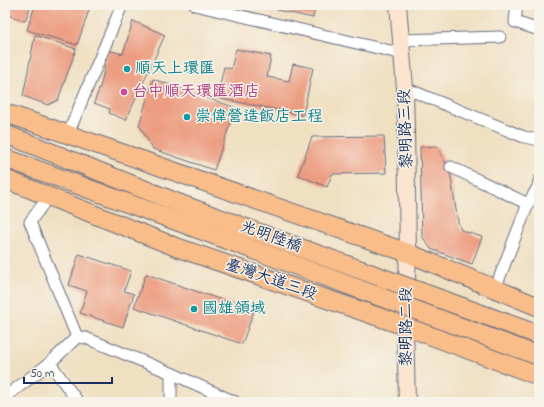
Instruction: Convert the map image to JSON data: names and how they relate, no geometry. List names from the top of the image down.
{
  "streets": {
    "main road": [
      "黎明路三段",
      "光明陸橋",
      "臺灣大道三段",
      "黎明路二段"
    ]
  },
  "crossings": [
    ["黎明路三段", "黎明路二段"],
    ["臺灣大道三段", "黎明路二段"]
  ],
  "places": [
    "順天上環匯",
    "台中順天環匯酒店",
    "崇偉營造飯店工程",
    "國雄領域"
  ],
  "scale_bar": "50 m"
}
